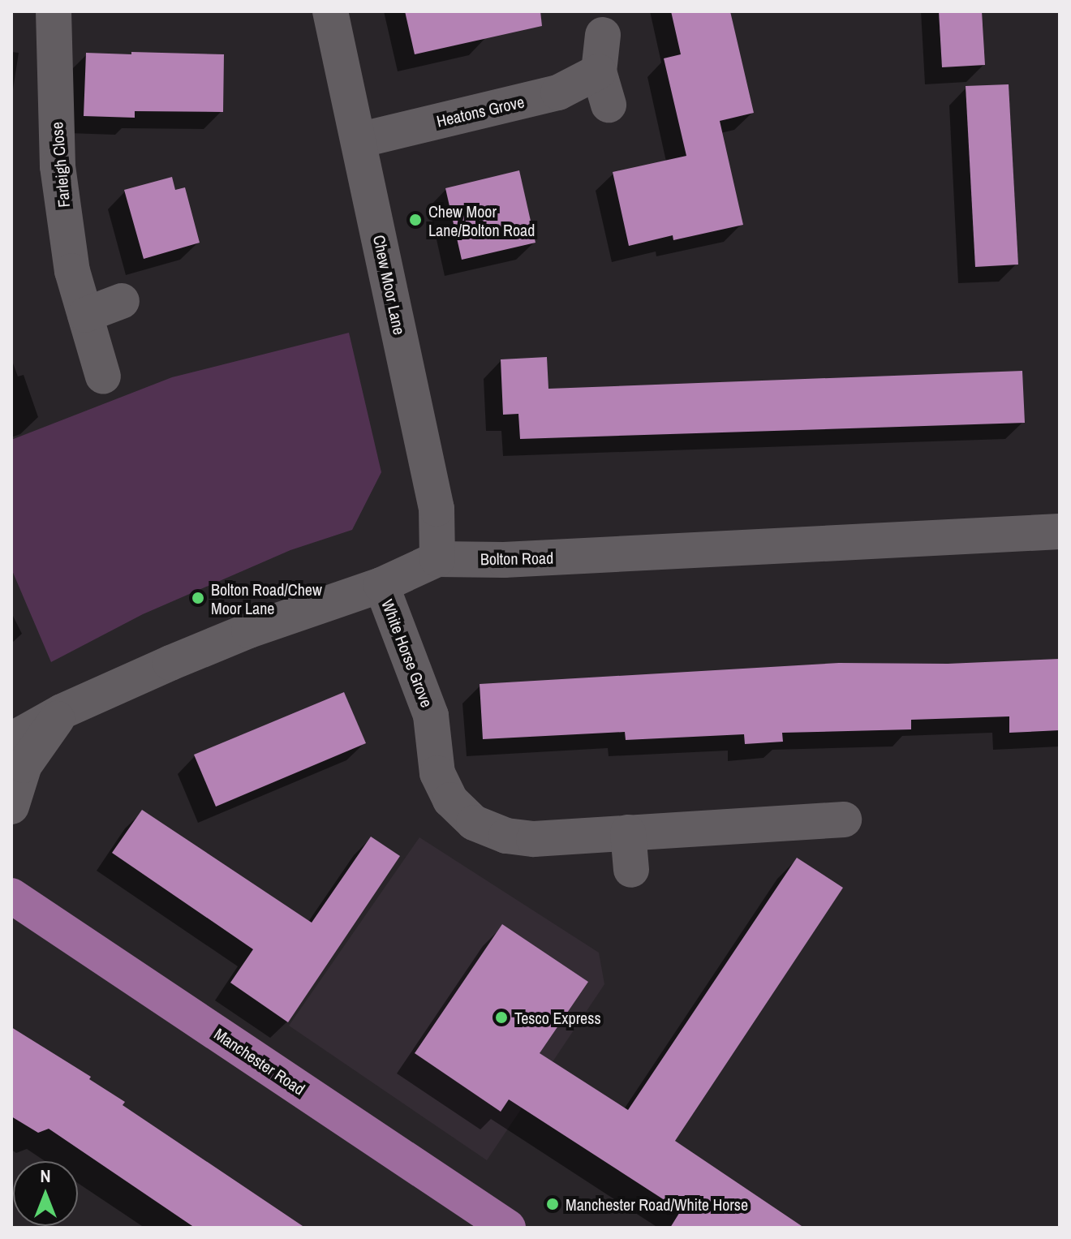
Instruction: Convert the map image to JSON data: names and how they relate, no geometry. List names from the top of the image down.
{
  "streets": {
    "main road": ["Manchester Road"],
    "street": [
      "Heatons Grove",
      "Farleigh Close",
      "Chew Moor Lane",
      "Bolton Road",
      "White Horse Grove"
    ]
  },
  "crossings": [
    ["Heatons Grove", "Chew Moor Lane"],
    ["Chew Moor Lane", "Bolton Road"],
    ["Bolton Road", "White Horse Grove"]
  ],
  "places": [
    "Chew Moor Lane/Bolton Road",
    "Bolton Road/Chew Moor Lane",
    "Tesco Express",
    "Manchester Road/White Horse"
  ],
  "north": "top"
}
